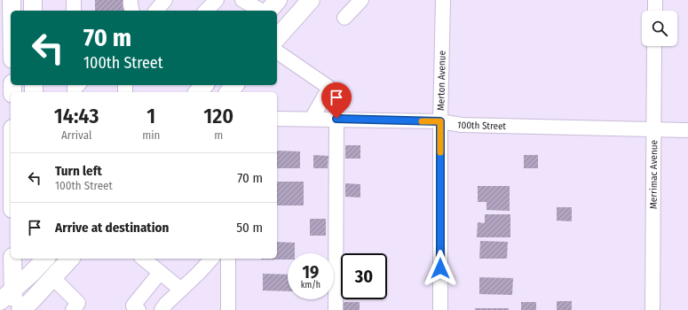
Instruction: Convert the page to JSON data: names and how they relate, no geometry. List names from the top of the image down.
{
  "streets": {
    "street": ["Merton Avenue", "100th Street", "Merrimac Avenue"]
  },
  "crossings": [
    ["Merton Avenue", "100th Street"],
    ["100th Street", "Merrimac Avenue"]
  ],
  "page": {
    "turn": ["70 m", "100th Street"],
    "eta": [
      "14:43",
      "Arrival",
      "1",
      "min",
      "120",
      "m"
    ],
    "list": [
      {
        "name": "Turn left",
        "note": "100th Street",
        "value": "70 m"
      },
      {
        "name": "Arrive at destination",
        "value": "50 m"
      }
    ],
    "speed": "19 km/h",
    "limit": "30"
  }
}
